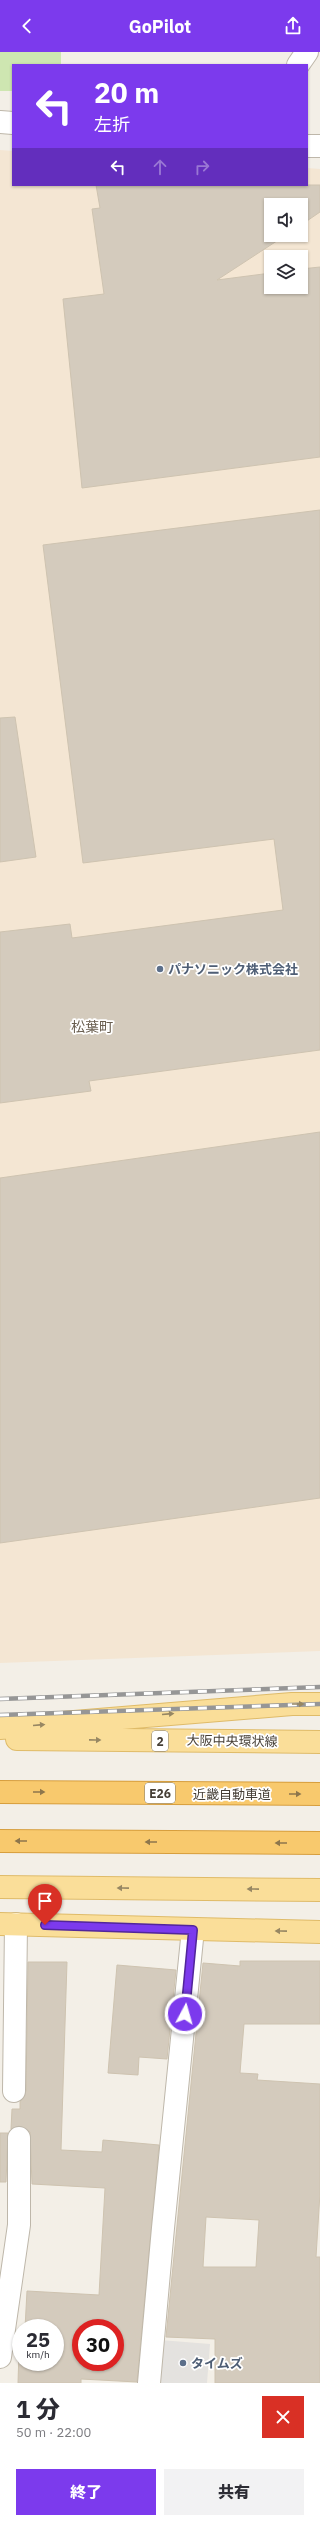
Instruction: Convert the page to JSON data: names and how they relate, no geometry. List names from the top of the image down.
{
  "streets": {
    "highway": ["E26", "近畿自動車道"],
    "main road": ["2", "大阪中央環状線"]
  },
  "districts": ["松葉町"],
  "places": ["パナソニック株式会社", "タイムズ"],
  "page": {
    "header": "GoPilot",
    "turn": ["20 m", "左折"],
    "speed": "25 km/h",
    "limit": "30",
    "heading": ["1 分", "50 m · 22:00"],
    "buttons": ["終了", "共有"]
  }
}
